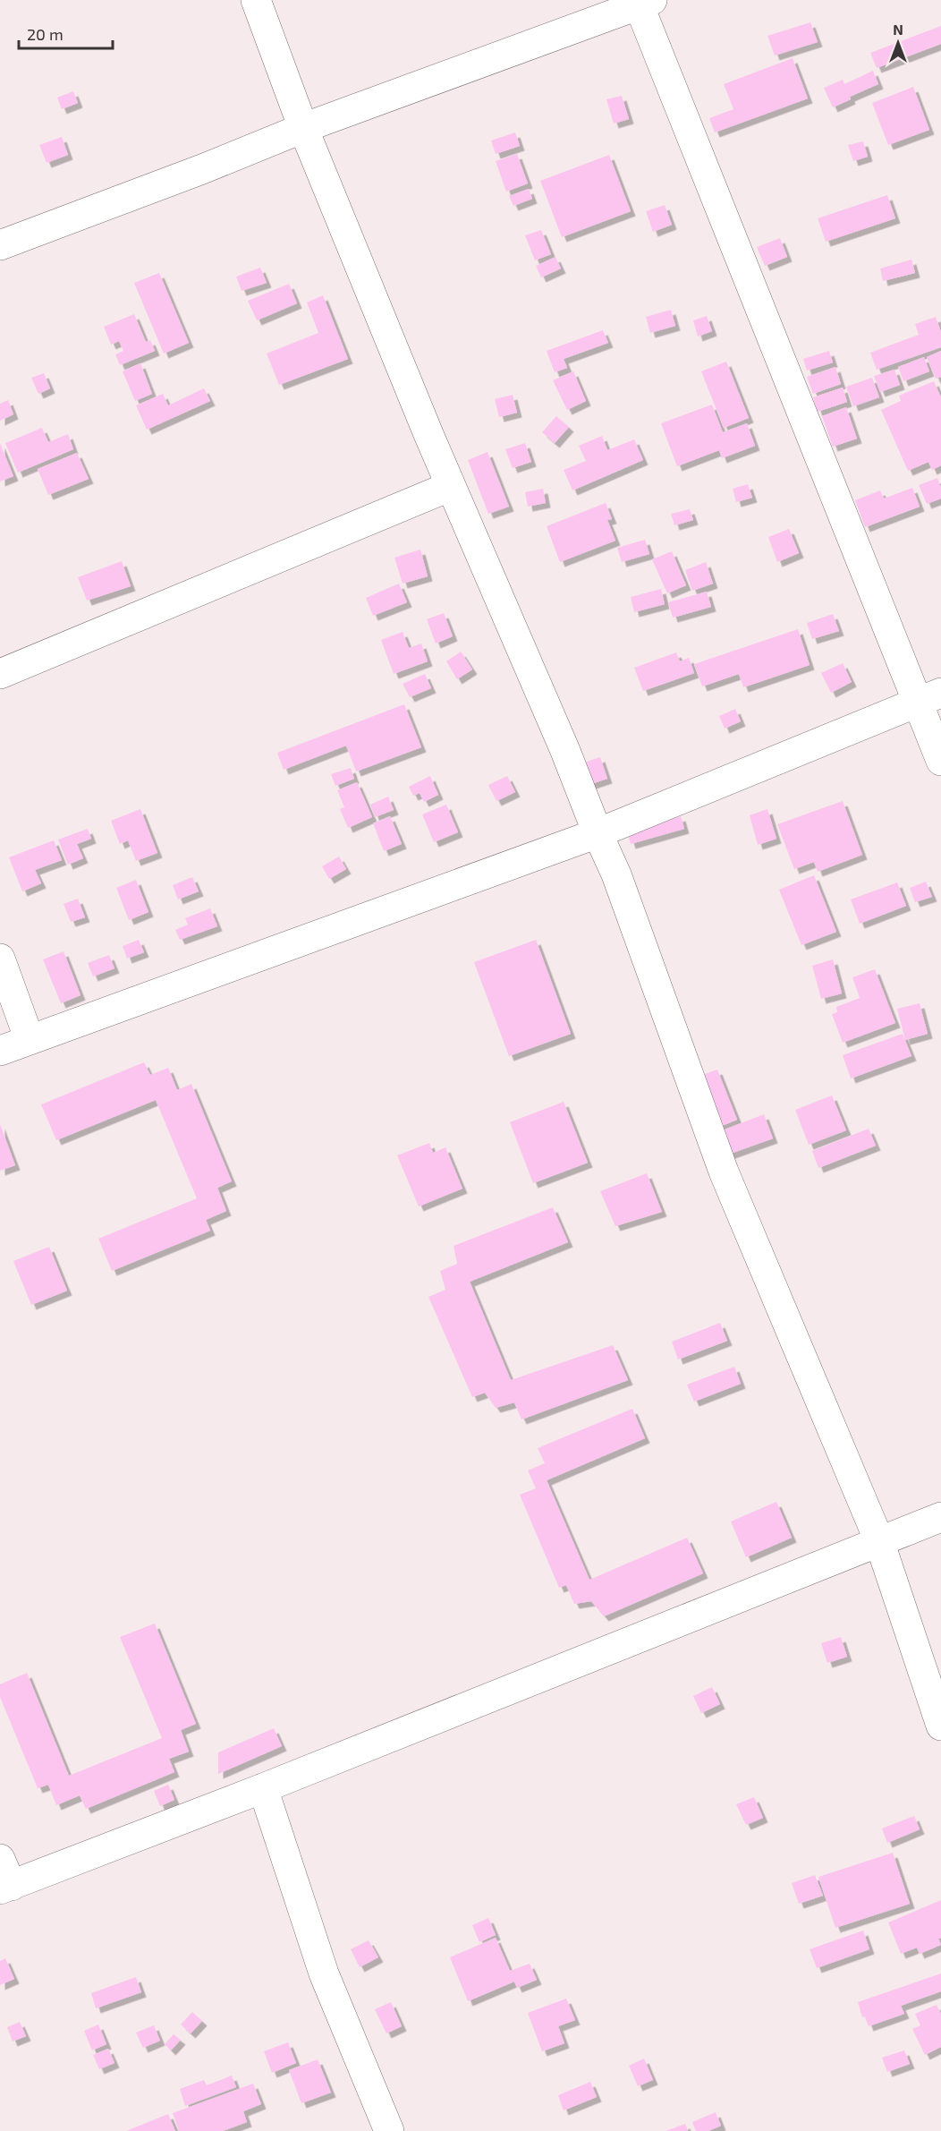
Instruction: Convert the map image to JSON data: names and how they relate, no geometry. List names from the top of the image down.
{
  "scale_bar": "20 m",
  "north": "top"
}
